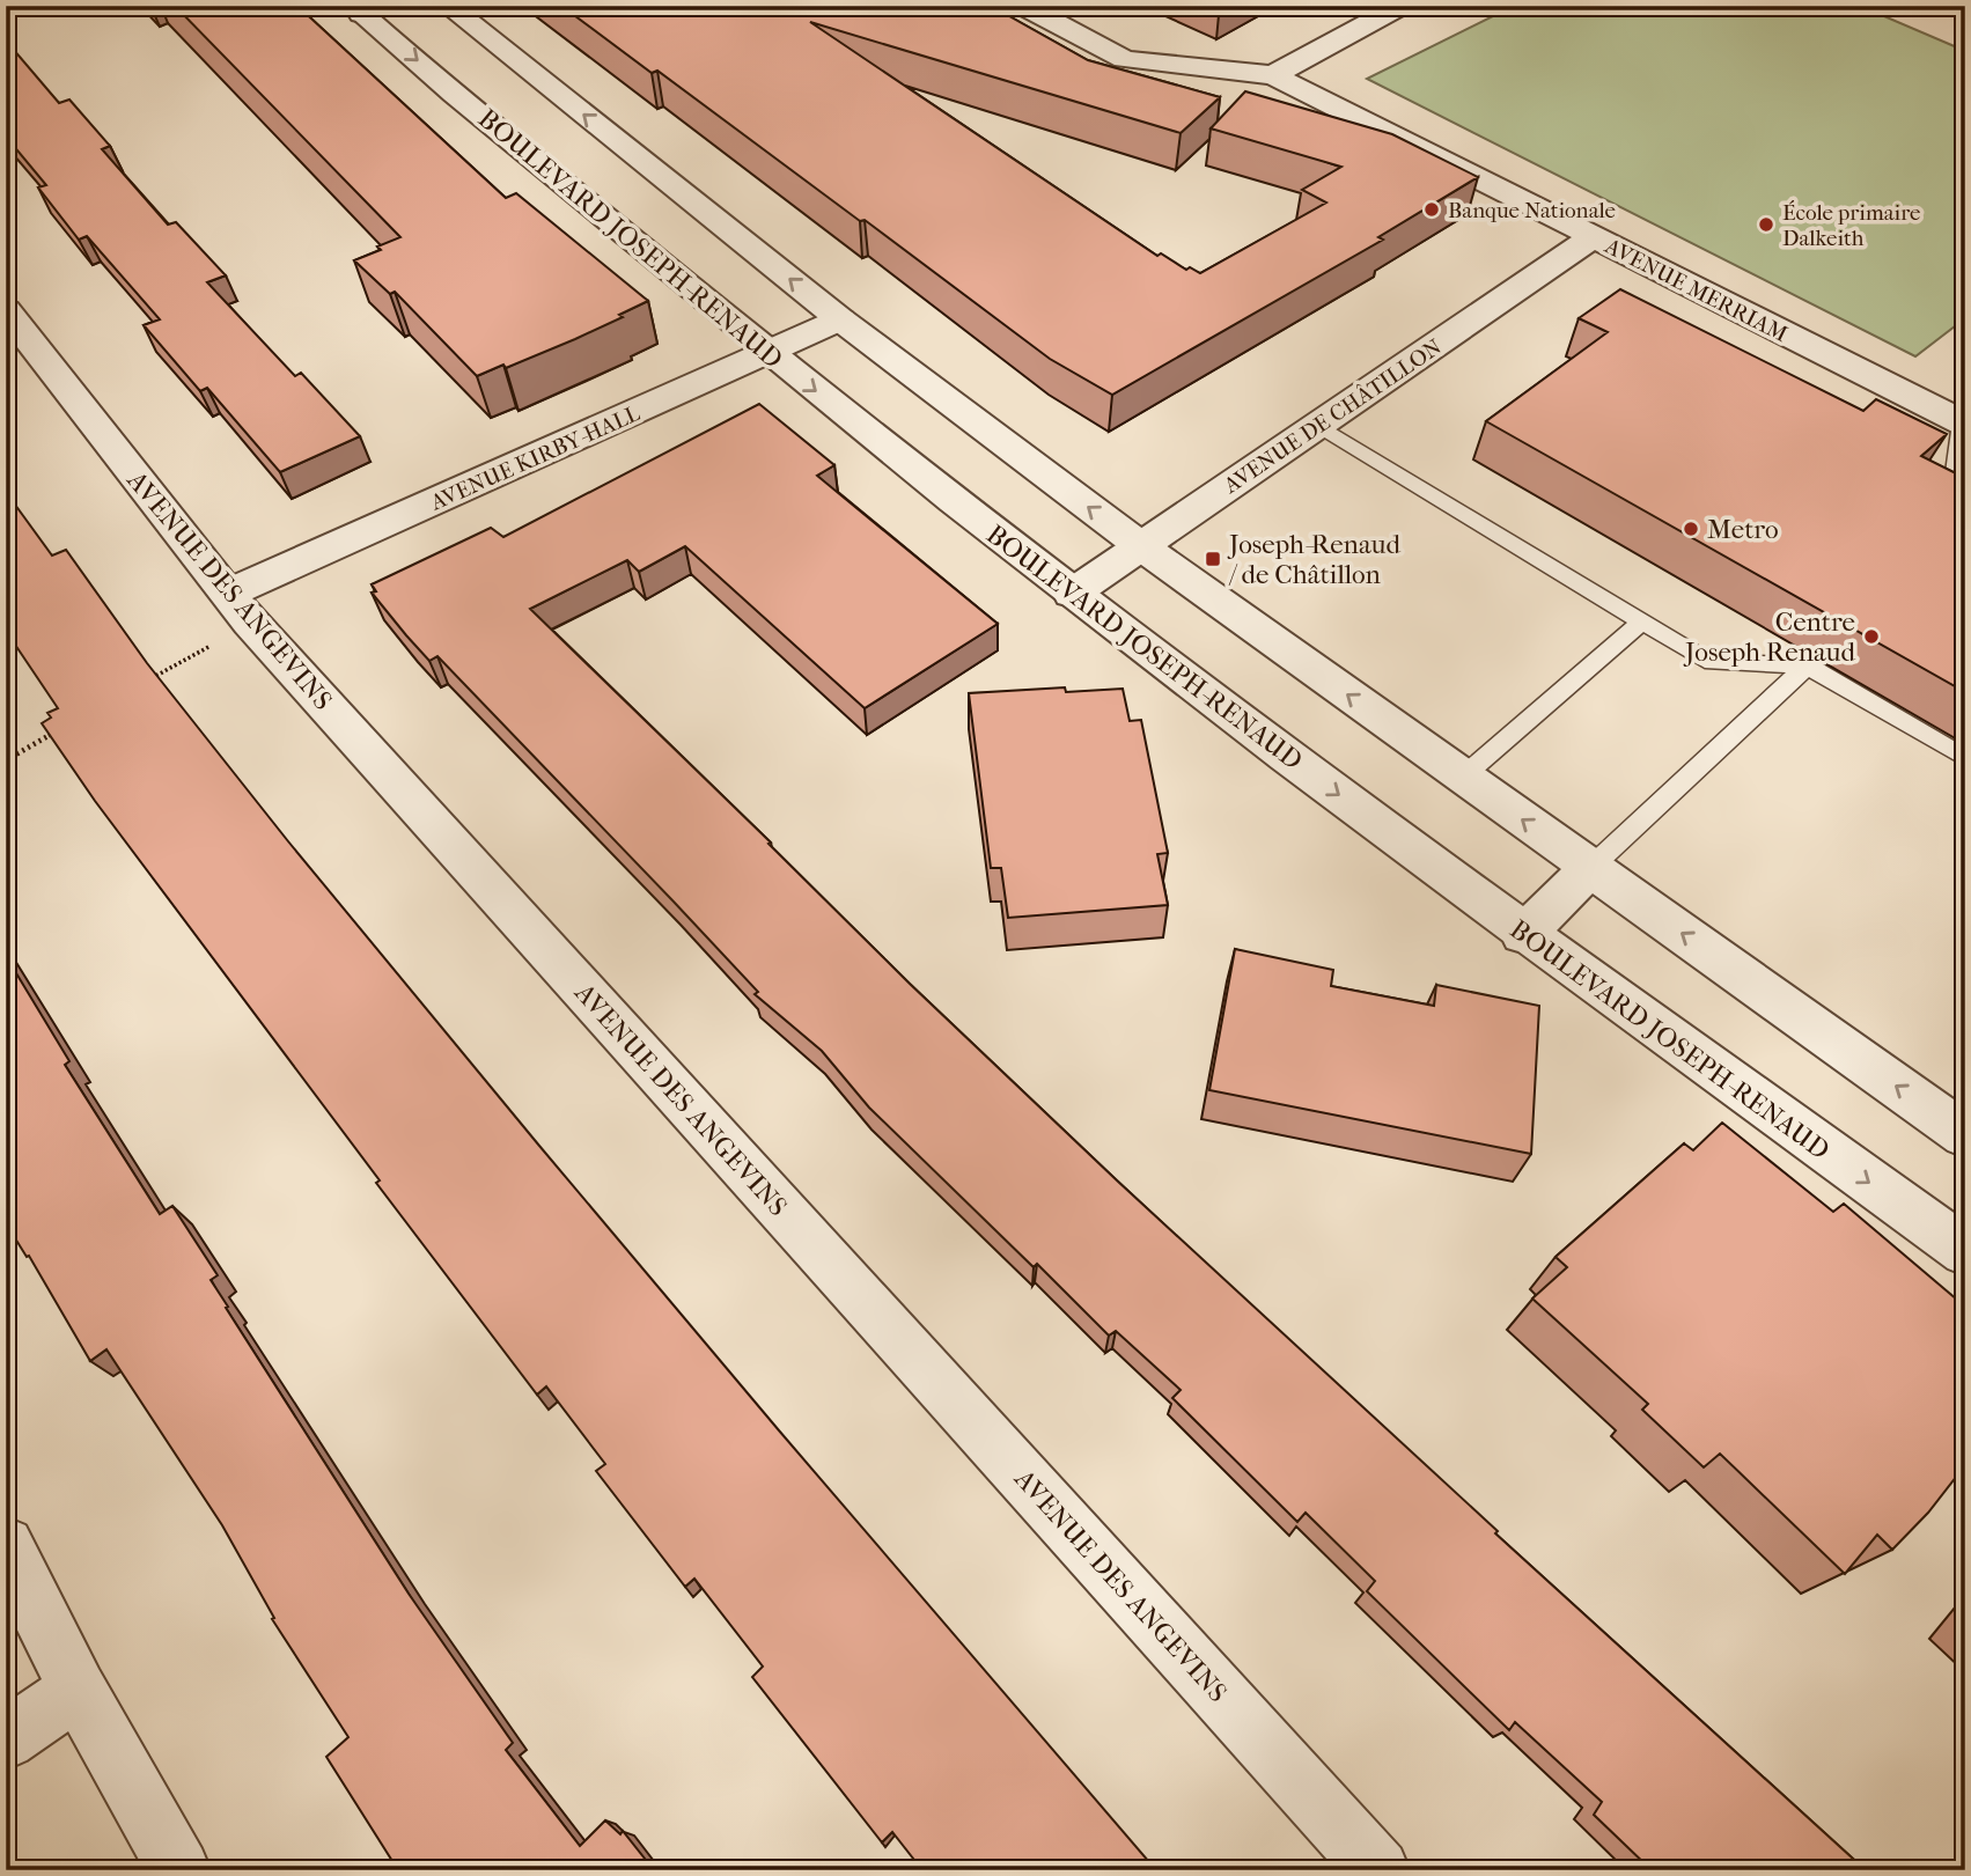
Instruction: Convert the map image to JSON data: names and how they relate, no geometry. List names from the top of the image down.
{
  "streets": {
    "street": [
      "BOULEVARD JOSEPH-RENAUD",
      "AVENUE MERRIAM",
      "AVENUE DE CHÂTILLON",
      "AVENUE KIRBY-HALL",
      "AVENUE DES ANGEVINS"
    ]
  },
  "crossings": [
    ["BOULEVARD JOSEPH-RENAUD", "AVENUE DE CHÂTILLON"],
    ["BOULEVARD JOSEPH-RENAUD", "AVENUE KIRBY-HALL"],
    ["AVENUE MERRIAM", "AVENUE DE CHÂTILLON"],
    ["AVENUE KIRBY-HALL", "AVENUE DES ANGEVINS"]
  ],
  "places": {
    "other": [
      "Banque Nationale",
      "École primaire Dalkeith",
      "Metro",
      "Centre Joseph Renaud"
    ],
    "transit": ["Joseph-Renaud / de Châtillon"]
  }
}
